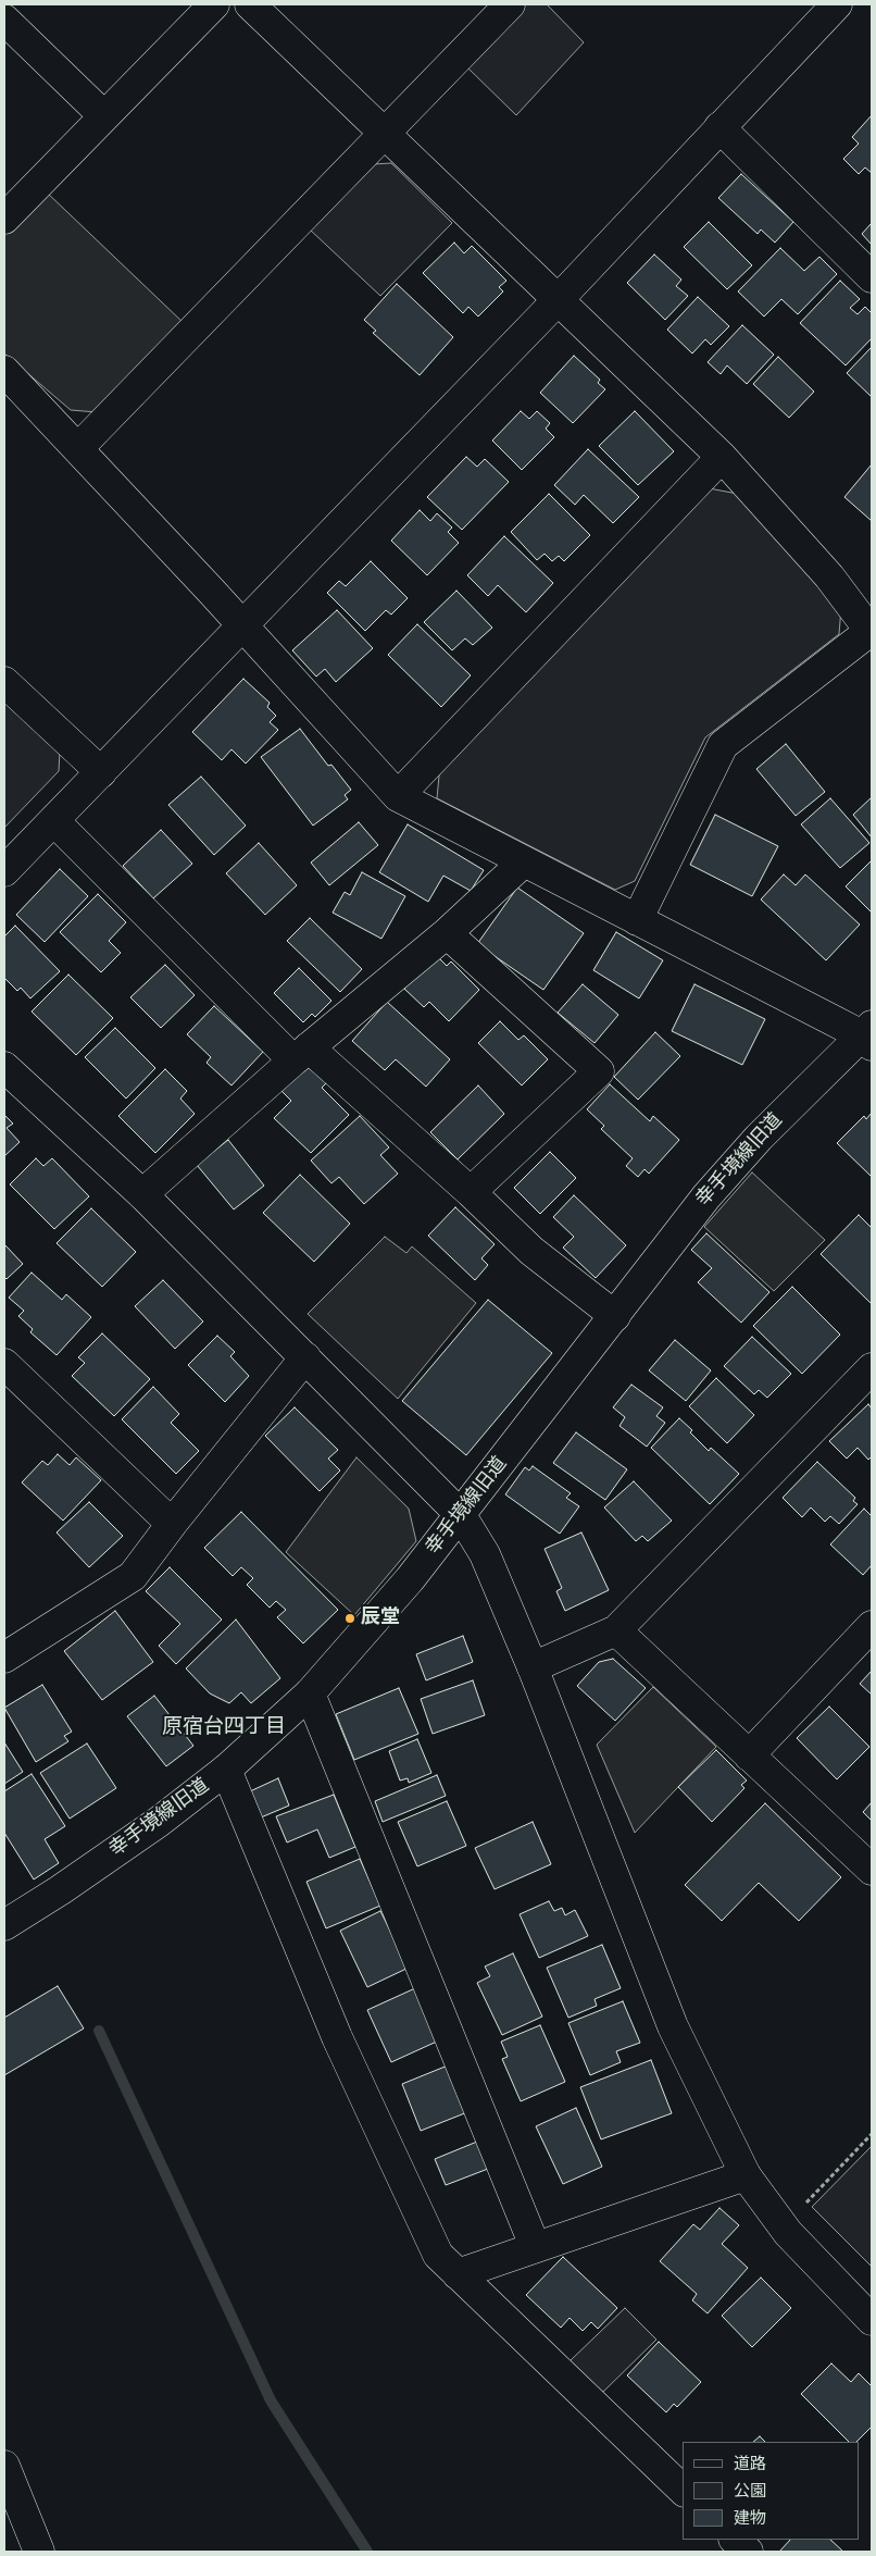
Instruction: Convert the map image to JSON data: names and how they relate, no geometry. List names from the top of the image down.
{
  "streets": {
    "street": ["幸手境線旧道"]
  },
  "districts": ["原宿台四丁目"],
  "places": ["辰堂"],
  "legend": ["道路", "公園", "建物"]
}
